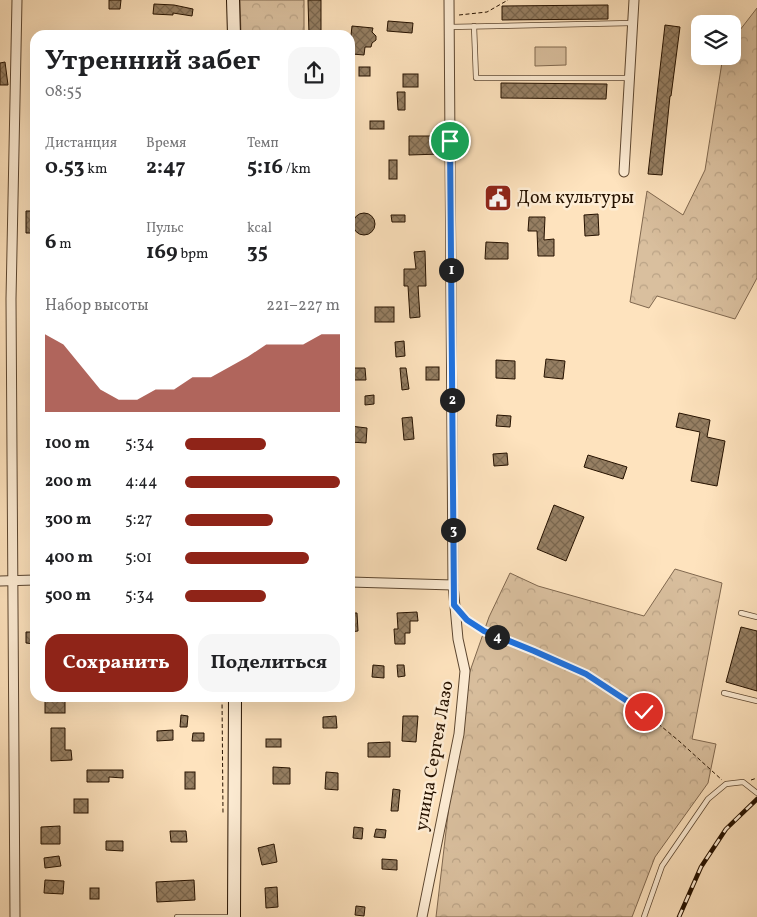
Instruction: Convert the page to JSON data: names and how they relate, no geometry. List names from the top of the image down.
{
  "streets": {
    "street": ["улица Сергея Лазо"]
  },
  "places": {
    "public building": ["Дом культуры"]
  },
  "page": {
    "heading": ["Утренний забег", "08:55"],
    "stats": [
      ["Дистанция", "0.53 km"],
      ["Время", "2:47"],
      ["Темп", "5:16 /km"],
      ["6 m"],
      ["Пульс", "169 bpm"],
      ["kcal", "35"]
    ],
    "pins": [
      "1",
      "2",
      "3",
      "4"
    ],
    "chart": ["Набор высоты", "221–227 m"],
    "list": [
      {
        "name": "100 m",
        "note": "5:34"
      },
      {
        "name": "200 m",
        "note": "4:44"
      },
      {
        "name": "300 m",
        "note": "5:27"
      },
      {
        "name": "400 m",
        "note": "5:01"
      },
      {
        "name": "500 m",
        "note": "5:34"
      }
    ],
    "buttons": ["Сохранить", "Поделиться"]
  }
}
